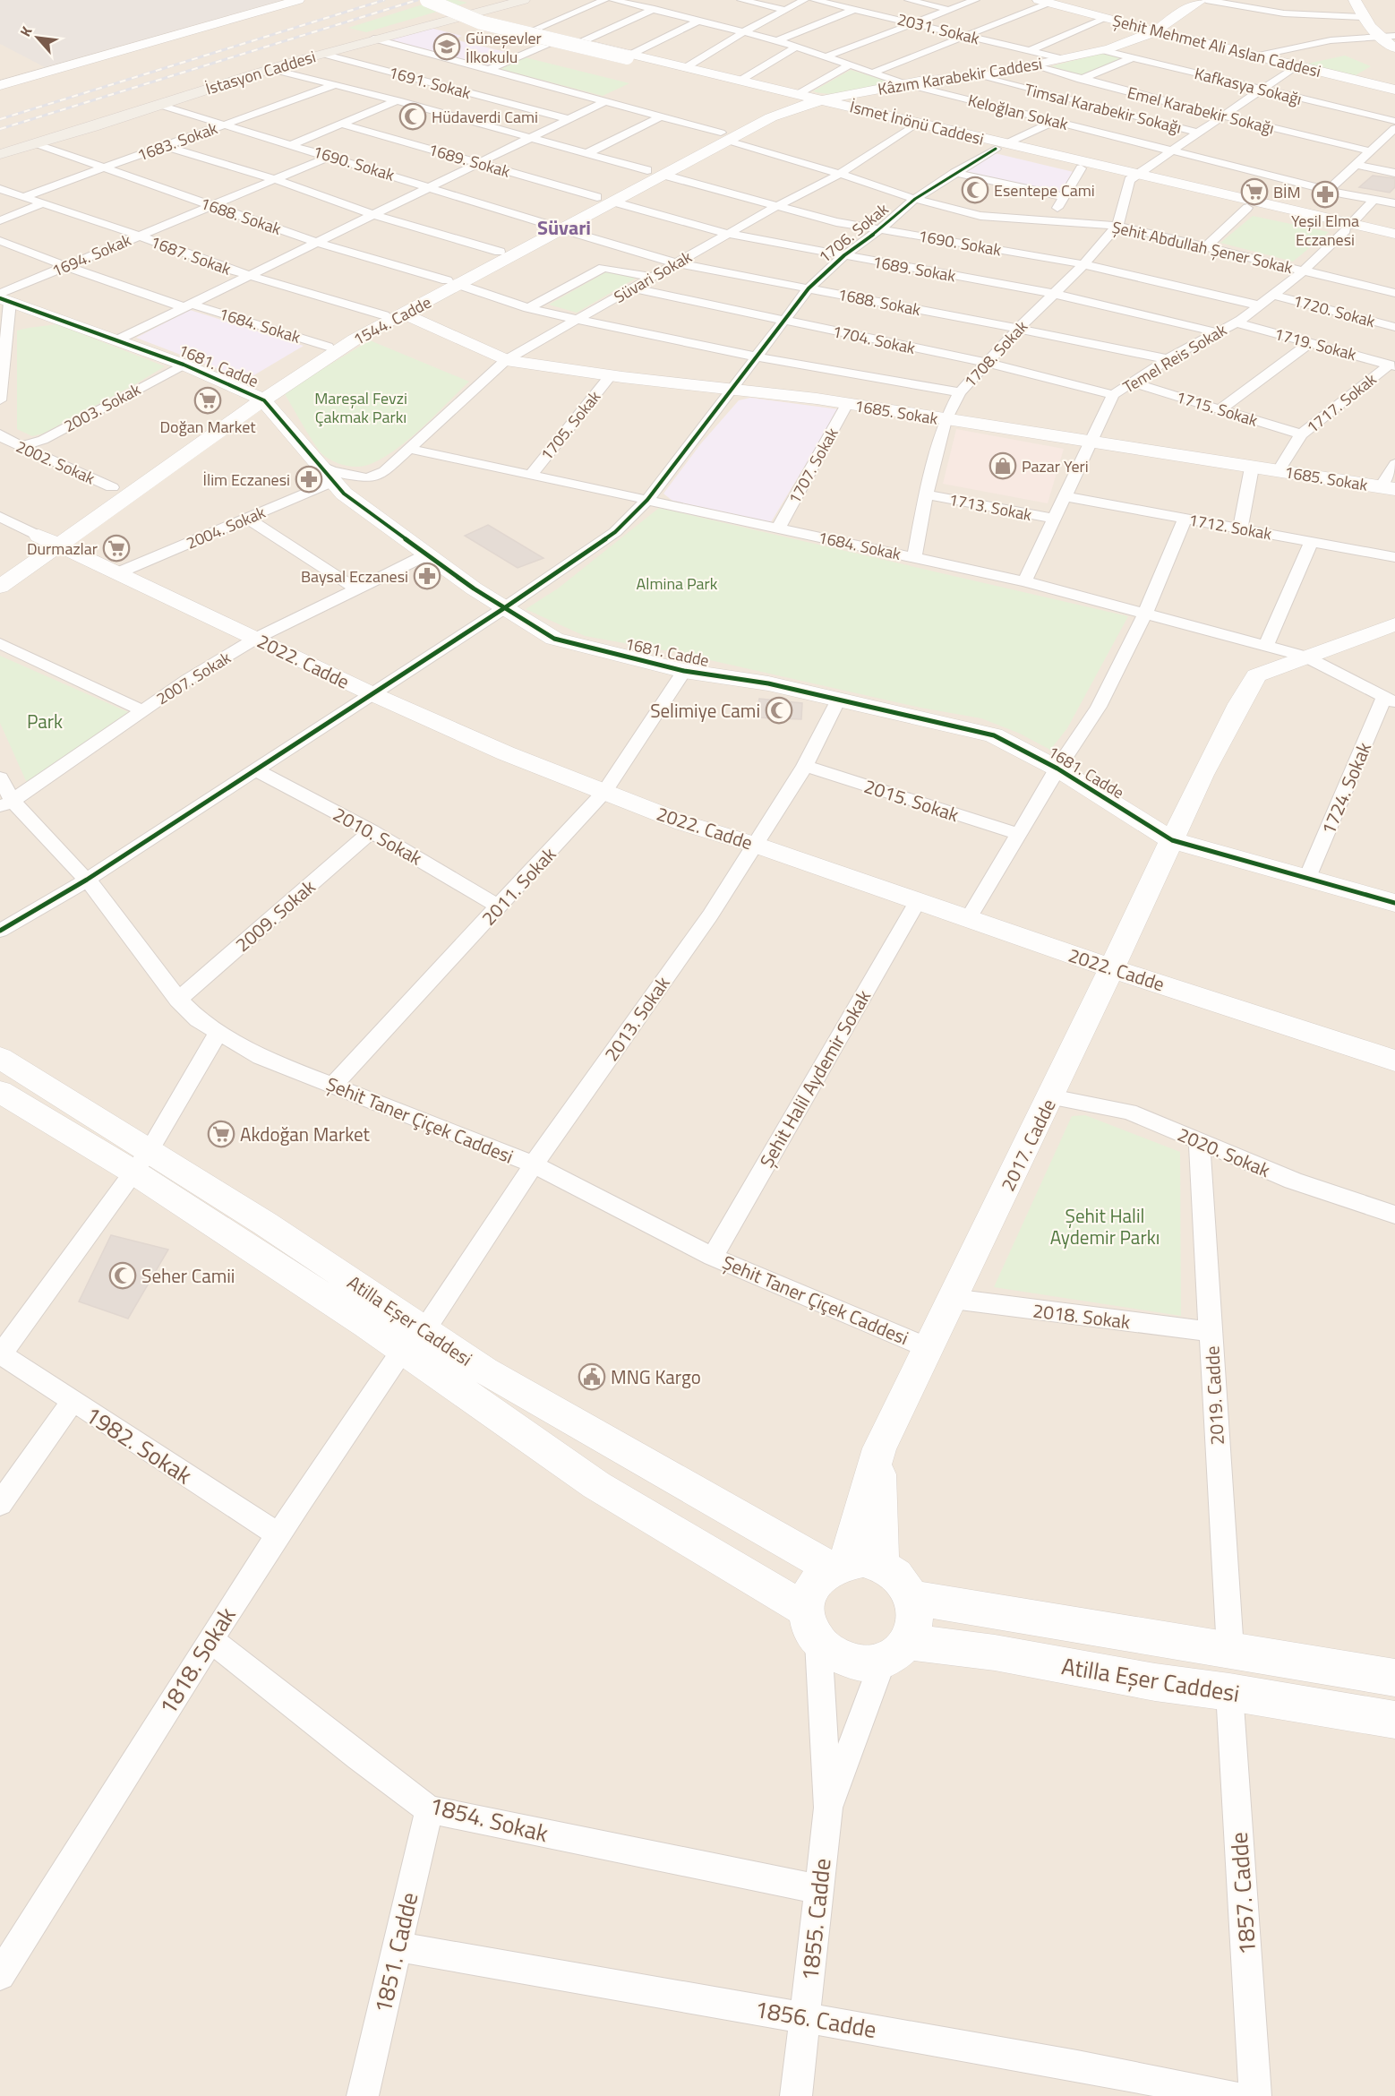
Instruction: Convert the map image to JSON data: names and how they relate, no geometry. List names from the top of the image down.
{
  "streets": {
    "main road": [
      "Şehit Mehmet Ali Aslan Caddesi",
      "İstasyon Caddesi",
      "Kâzım Karabekir Caddesi",
      "İsmet İnönü Caddesi",
      "1544. Cadde",
      "1681. Cadde",
      "1685. Sokak",
      "2022. Cadde",
      "2017. Cadde",
      "Atilla Eşer Caddesi"
    ],
    "street": [
      "2031. Sokak",
      "1691. Sokak",
      "Kafkasya Sokağı",
      "Timsal Karabekir Sokağı",
      "Emel Karabekir Sokağı",
      "Keloğlan Sokak",
      "1683. Sokak",
      "1689. Sokak",
      "1690. Sokak",
      "1688. Sokak",
      "1706. Sokak",
      "Şehit Abdullah Şener Sokak",
      "1694. Sokak",
      "1687. Sokak",
      "Süvari Sokak",
      "1720. Sokak",
      "1684. Sokak",
      "1704. Sokak",
      "1719. Sokak",
      "1708. Sokak",
      "Temel Reis Sokak",
      "1717. Sokak",
      "2003. Sokak",
      "1715. Sokak",
      "1705. Sokak",
      "2002. Sokak",
      "1707. Sokak",
      "1713. Sokak",
      "1712. Sokak",
      "2004. Sokak",
      "2007. Sokak",
      "1724. Sokak",
      "2015. Sokak",
      "2010. Sokak",
      "2011. Sokak",
      "2009. Sokak",
      "2013. Sokak",
      "Şehit Halil Aydemir Sokak",
      "Şehit Taner Çiçek Caddesi",
      "2020. Sokak",
      "2018. Sokak",
      "2019. Cadde",
      "1982. Sokak",
      "1818. Sokak",
      "1854. Sokak",
      "1857. Cadde",
      "1855. Cadde",
      "1851. Cadde",
      "1856. Cadde"
    ]
  },
  "crossings": [
    ["2031. Sokak", "Kâzım Karabekir Caddesi"],
    ["Şehit Mehmet Ali Aslan Caddesi", "Kâzım Karabekir Caddesi"],
    ["İstasyon Caddesi", "1691. Sokak"],
    ["İstasyon Caddesi", "İsmet İnönü Caddesi"],
    ["İstasyon Caddesi", "1690. Sokak"],
    ["İstasyon Caddesi", "1688. Sokak"],
    ["İstasyon Caddesi", "Şehit Abdullah Şener Sokak"],
    ["Kâzım Karabekir Caddesi", "Kafkasya Sokağı"],
    ["Kâzım Karabekir Caddesi", "Timsal Karabekir Sokağı"],
    ["Kâzım Karabekir Caddesi", "Emel Karabekir Sokağı"],
    ["Kâzım Karabekir Caddesi", "Keloğlan Sokak"],
    ["Kâzım Karabekir Caddesi", "İsmet İnönü Caddesi"],
    ["Kâzım Karabekir Caddesi", "1544. Cadde"],
    ["Keloğlan Sokak", "1706. Sokak"],
    ["Keloğlan Sokak", "Temel Reis Sokak"],
    ["İsmet İnönü Caddesi", "1706. Sokak"],
    ["İsmet İnönü Caddesi", "Süvari Sokak"],
    ["İsmet İnönü Caddesi", "1544. Cadde"],
    ["İsmet İnönü Caddesi", "1708. Sokak"],
    ["İsmet İnönü Caddesi", "Temel Reis Sokak"],
    ["1683. Sokak", "1690. Sokak"],
    ["1683. Sokak", "1688. Sokak"],
    ["1683. Sokak", "1687. Sokak"],
    ["1689. Sokak", "1706. Sokak"],
    ["1689. Sokak", "Süvari Sokak"],
    ["1689. Sokak", "1544. Cadde"],
    ["1689. Sokak", "1708. Sokak"],
    ["1689. Sokak", "Temel Reis Sokak"],
    ["1690. Sokak", "1688. Sokak"],
    ["1690. Sokak", "1706. Sokak"],
    ["1690. Sokak", "1694. Sokak"],
    ["1690. Sokak", "Süvari Sokak"],
    ["1690. Sokak", "1544. Cadde"],
    ["1690. Sokak", "1708. Sokak"],
    ["1690. Sokak", "Temel Reis Sokak"],
    ["1688. Sokak", "1706. Sokak"],
    ["1688. Sokak", "1694. Sokak"],
    ["1688. Sokak", "Süvari Sokak"],
    ["1688. Sokak", "1544. Cadde"],
    ["1688. Sokak", "1708. Sokak"],
    ["1688. Sokak", "Temel Reis Sokak"],
    ["1706. Sokak", "Şehit Abdullah Şener Sokak"],
    ["1706. Sokak", "1684. Sokak"],
    ["1706. Sokak", "1704. Sokak"],
    ["1706. Sokak", "1681. Cadde"],
    ["1706. Sokak", "1685. Sokak"],
    ["1706. Sokak", "2022. Cadde"],
    ["1706. Sokak", "2010. Sokak"],
    ["1706. Sokak", "Şehit Taner Çiçek Caddesi"],
    ["Şehit Abdullah Şener Sokak", "Süvari Sokak"],
    ["Şehit Abdullah Şener Sokak", "1544. Cadde"],
    ["Şehit Abdullah Şener Sokak", "1708. Sokak"],
    ["Şehit Abdullah Şener Sokak", "Temel Reis Sokak"],
    ["1694. Sokak", "1687. Sokak"],
    ["1694. Sokak", "1684. Sokak"],
    ["1694. Sokak", "1681. Cadde"],
    ["1687. Sokak", "1544. Cadde"],
    ["Süvari Sokak", "1684. Sokak"],
    ["Süvari Sokak", "1704. Sokak"],
    ["Süvari Sokak", "1681. Cadde"],
    ["Süvari Sokak", "1685. Sokak"],
    ["Süvari Sokak", "2004. Sokak"],
    ["1720. Sokak", "Temel Reis Sokak"],
    ["1544. Cadde", "1684. Sokak"],
    ["1544. Cadde", "1681. Cadde"],
    ["1544. Cadde", "1685. Sokak"],
    ["1544. Cadde", "2002. Sokak"],
    ["1544. Cadde", "2022. Cadde"],
    ["1684. Sokak", "1708. Sokak"],
    ["1684. Sokak", "Temel Reis Sokak"],
    ["1684. Sokak", "1705. Sokak"],
    ["1684. Sokak", "1707. Sokak"],
    ["1684. Sokak", "1724. Sokak"],
    ["1684. Sokak", "2017. Cadde"],
    ["1704. Sokak", "1708. Sokak"],
    ["1704. Sokak", "Temel Reis Sokak"],
    ["1719. Sokak", "Temel Reis Sokak"],
    ["1719. Sokak", "1717. Sokak"],
    ["1708. Sokak", "1685. Sokak"],
    ["1708. Sokak", "1713. Sokak"],
    ["Temel Reis Sokak", "1715. Sokak"],
    ["Temel Reis Sokak", "1685. Sokak"],
    ["Temel Reis Sokak", "1713. Sokak"],
    ["Temel Reis Sokak", "1712. Sokak"],
    ["1681. Cadde", "2003. Sokak"],
    ["1681. Cadde", "2004. Sokak"],
    ["1681. Cadde", "2007. Sokak"],
    ["1681. Cadde", "1724. Sokak"],
    ["1681. Cadde", "2011. Sokak"],
    ["1681. Cadde", "2013. Sokak"],
    ["1681. Cadde", "2017. Cadde"],
    ["1717. Sokak", "1715. Sokak"],
    ["1717. Sokak", "1685. Sokak"],
    ["2003. Sokak", "2002. Sokak"],
    ["1685. Sokak", "1705. Sokak"],
    ["1685. Sokak", "1707. Sokak"],
    ["2004. Sokak", "2022. Cadde"],
    ["2022. Cadde", "2007. Sokak"],
    ["2022. Cadde", "2011. Sokak"],
    ["2022. Cadde", "2013. Sokak"],
    ["2022. Cadde", "Şehit Halil Aydemir Sokak"],
    ["2022. Cadde", "2017. Cadde"],
    ["2007. Sokak", "Şehit Taner Çiçek Caddesi"],
    ["2015. Sokak", "2013. Sokak"],
    ["2010. Sokak", "2011. Sokak"],
    ["2010. Sokak", "2009. Sokak"],
    ["2011. Sokak", "Şehit Taner Çiçek Caddesi"],
    ["2009. Sokak", "Şehit Taner Çiçek Caddesi"],
    ["2013. Sokak", "Şehit Taner Çiçek Caddesi"],
    ["2013. Sokak", "Atilla Eşer Caddesi"],
    ["2013. Sokak", "1818. Sokak"],
    ["Şehit Halil Aydemir Sokak", "Şehit Taner Çiçek Caddesi"],
    ["Şehit Taner Çiçek Caddesi", "2017. Cadde"],
    ["2017. Cadde", "2020. Sokak"],
    ["2017. Cadde", "2018. Sokak"],
    ["2017. Cadde", "Atilla Eşer Caddesi"],
    ["2017. Cadde", "1855. Cadde"],
    ["2020. Sokak", "2019. Cadde"],
    ["2018. Sokak", "2019. Cadde"],
    ["Atilla Eşer Caddesi", "2019. Cadde"],
    ["Atilla Eşer Caddesi", "1818. Sokak"],
    ["Atilla Eşer Caddesi", "1857. Cadde"],
    ["Atilla Eşer Caddesi", "1855. Cadde"],
    ["1982. Sokak", "1818. Sokak"],
    ["1818. Sokak", "1854. Sokak"],
    ["1854. Sokak", "1855. Cadde"],
    ["1854. Sokak", "1851. Cadde"],
    ["1855. Cadde", "1856. Cadde"],
    ["1851. Cadde", "1856. Cadde"]
  ],
  "districts": ["Süvari"],
  "parks": [
    "Mareşal Fevzi Çakmak Parkı",
    "Almina Park",
    "Park",
    "Şehit Halil Aydemir Parkı"
  ],
  "places": {
    "school or university": ["Güneşevler İlkokulu"],
    "mosque": [
      "Hüdaverdi Cami",
      "Esentepe Cami",
      "Selimiye Cami",
      "Seher Camii"
    ],
    "supermarket": [
      "BİM",
      "Doğan Market",
      "Durmazlar",
      "Akdoğan Market"
    ],
    "pharmacy": ["Yeşil Elma Eczanesi", "İlim Eczanesi", "Baysal Eczanesi"],
    "shop": ["Pazar Yeri"],
    "public building": ["MNG Kargo"]
  },
  "north": "top left"
}
